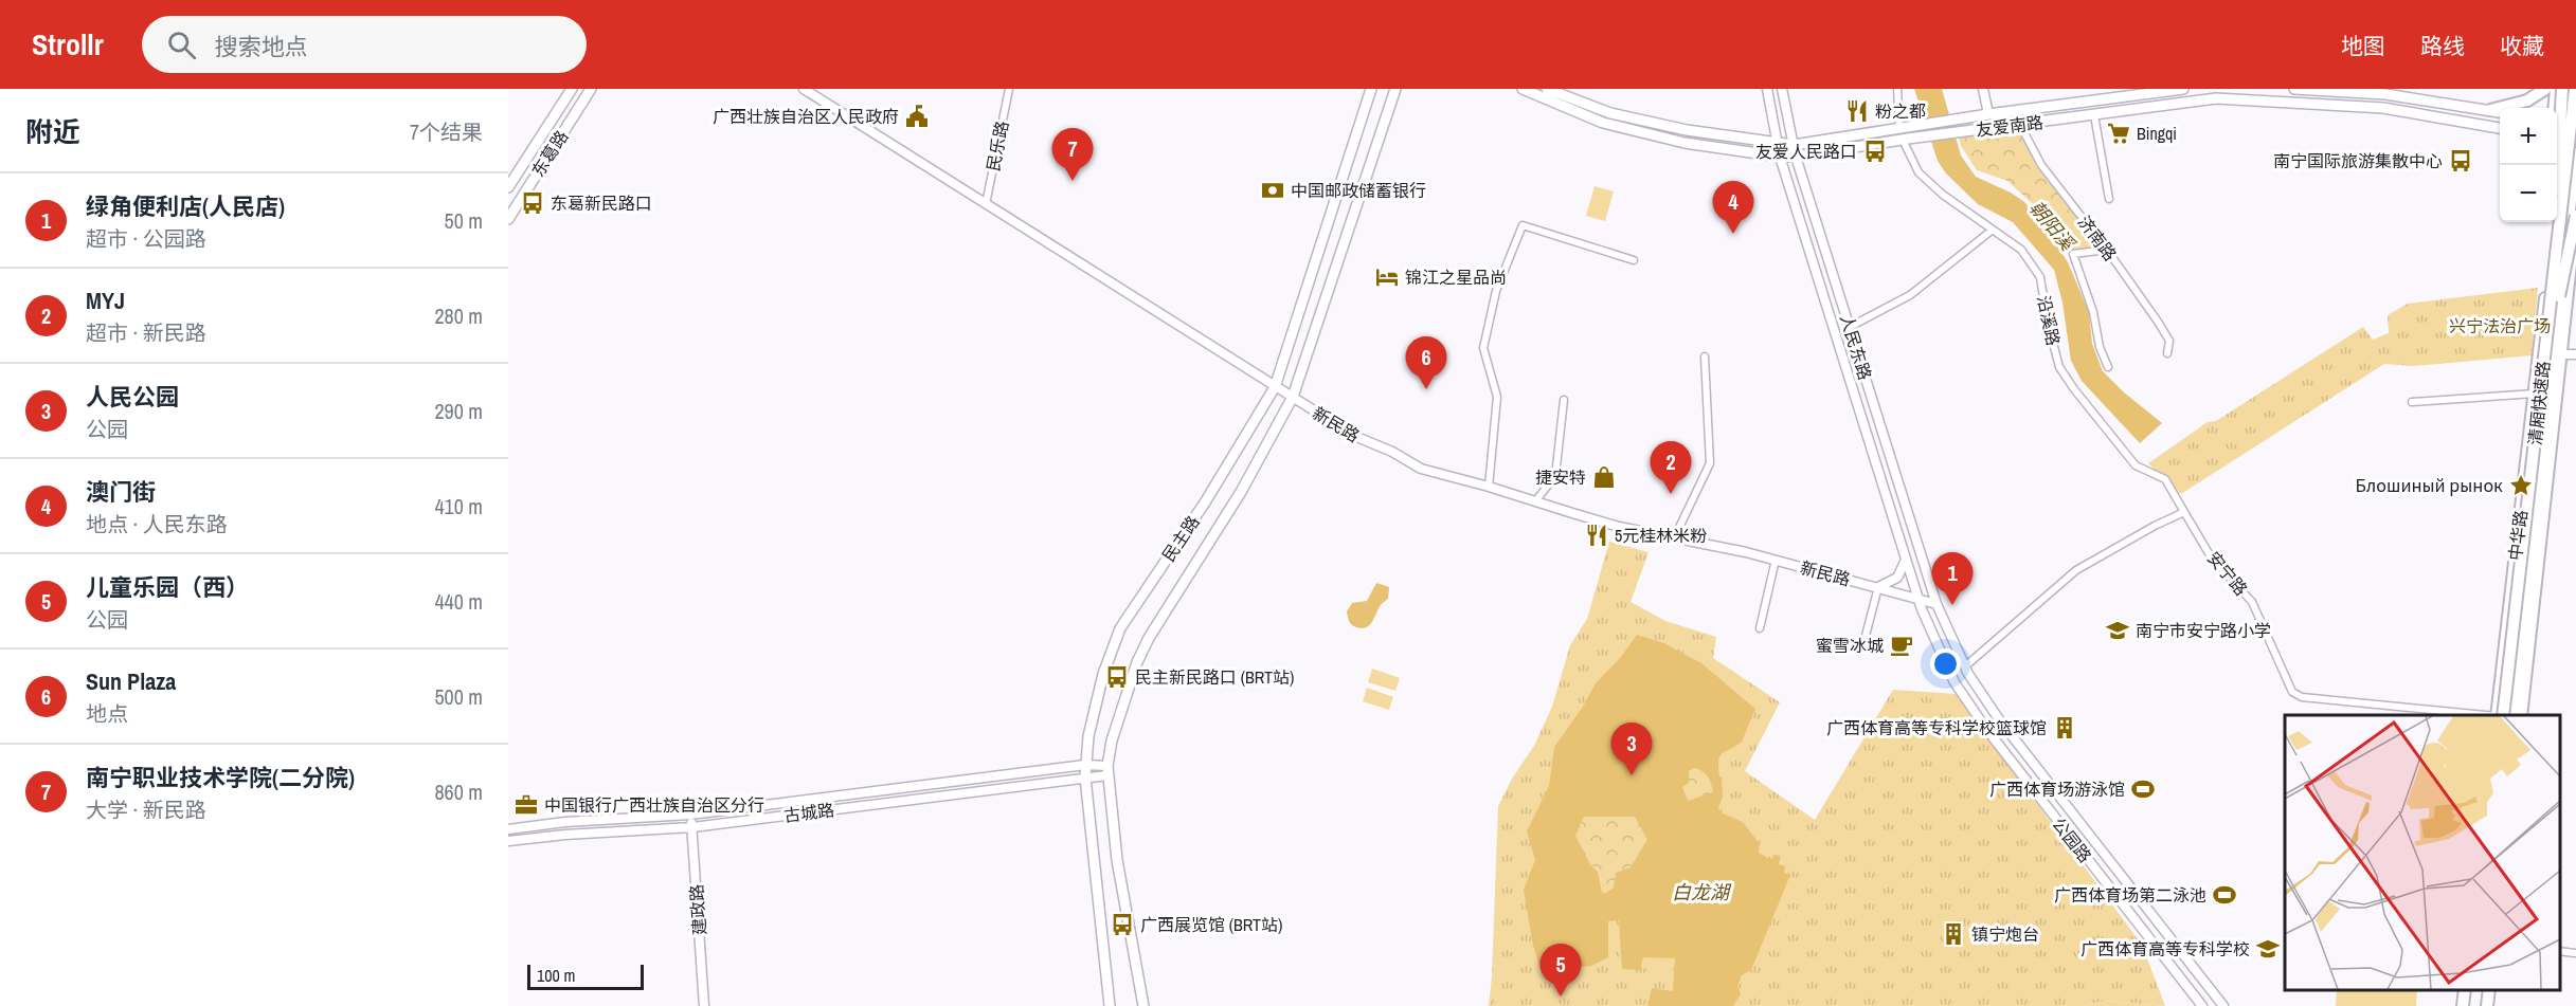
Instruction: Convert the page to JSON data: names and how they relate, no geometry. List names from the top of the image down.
{
  "streets": {
    "highway": ["清厢快速路", "中华路"],
    "main road": [
      "友爱南路",
      "东葛路",
      "人民东路",
      "新民路",
      "民主路",
      "古城路",
      "公园路",
      "建政路"
    ],
    "street": [
      "民乐路",
      "济南路",
      "沿溪路",
      "安宁路"
    ]
  },
  "crossings": [
    ["友爱南路", "济南路"],
    ["友爱南路", "沿溪路"],
    ["友爱南路", "人民东路"],
    ["民乐路", "新民路"],
    ["沿溪路", "安宁路"],
    ["人民东路", "新民路"],
    ["人民东路", "公园路"],
    ["新民路", "民主路"],
    ["新民路", "公园路"],
    ["民主路", "古城路"],
    ["古城路", "建政路"]
  ],
  "water": ["朝阳溪", "白龙湖"],
  "parks": ["兴宁法治广场"],
  "places": {
    "restaurant": ["粉之都", "5元桂林米粉"],
    "public building": ["广西壮族自治区人民政府"],
    "supermarket": ["Bingqi"],
    "bus stop": [
      "友爱人民路口",
      "南宁国际旅游集散中心",
      "东葛新民路口",
      "民主新民路口 (BRT站)",
      "广西展览馆 (BRT站)"
    ],
    "bank": ["中国邮政储蓄银行"],
    "hotel": ["锦江之星品尚"],
    "shop": ["捷安特"],
    "place": ["Блошиный рынок"],
    "school or university": ["南宁市安宁路小学", "广西体育高等专科学校"],
    "cafe": ["蜜雪冰城"],
    "building": ["广西体育高等专科学校篮球馆", "镇宁炮台"],
    "sports": ["广西体育场游泳馆", "广西体育场第二泳池"],
    "office": ["中国银行广西壮族自治区分行"]
  },
  "scale_bar": "100 m",
  "page": {
    "header": "Strollr",
    "search": "搜索地点",
    "nav": ["地图", "路线", "收藏"],
    "heading": ["附近", "7个结果"],
    "map_buttons": ["+", "−"],
    "pins": [
      "7",
      "4",
      "6",
      "2",
      "1",
      "3",
      "5"
    ],
    "list": [
      {
        "mark": "1",
        "name": "绿角便利店(人民店)",
        "note": "超市 · 公园路",
        "value": "50 m"
      },
      {
        "mark": "2",
        "name": "MYJ",
        "note": "超市 · 新民路",
        "value": "280 m"
      },
      {
        "mark": "3",
        "name": "人民公园",
        "note": "公园",
        "value": "290 m"
      },
      {
        "mark": "4",
        "name": "澳门街",
        "note": "地点 · 人民东路",
        "value": "410 m"
      },
      {
        "mark": "5",
        "name": "儿童乐园（西）",
        "note": "公园",
        "value": "440 m"
      },
      {
        "mark": "6",
        "name": "Sun Plaza",
        "note": "地点",
        "value": "500 m"
      },
      {
        "mark": "7",
        "name": "南宁职业技术学院(二分院)",
        "note": "大学 · 新民路",
        "value": "860 m"
      }
    ],
    "scale": "100 m"
  }
}
